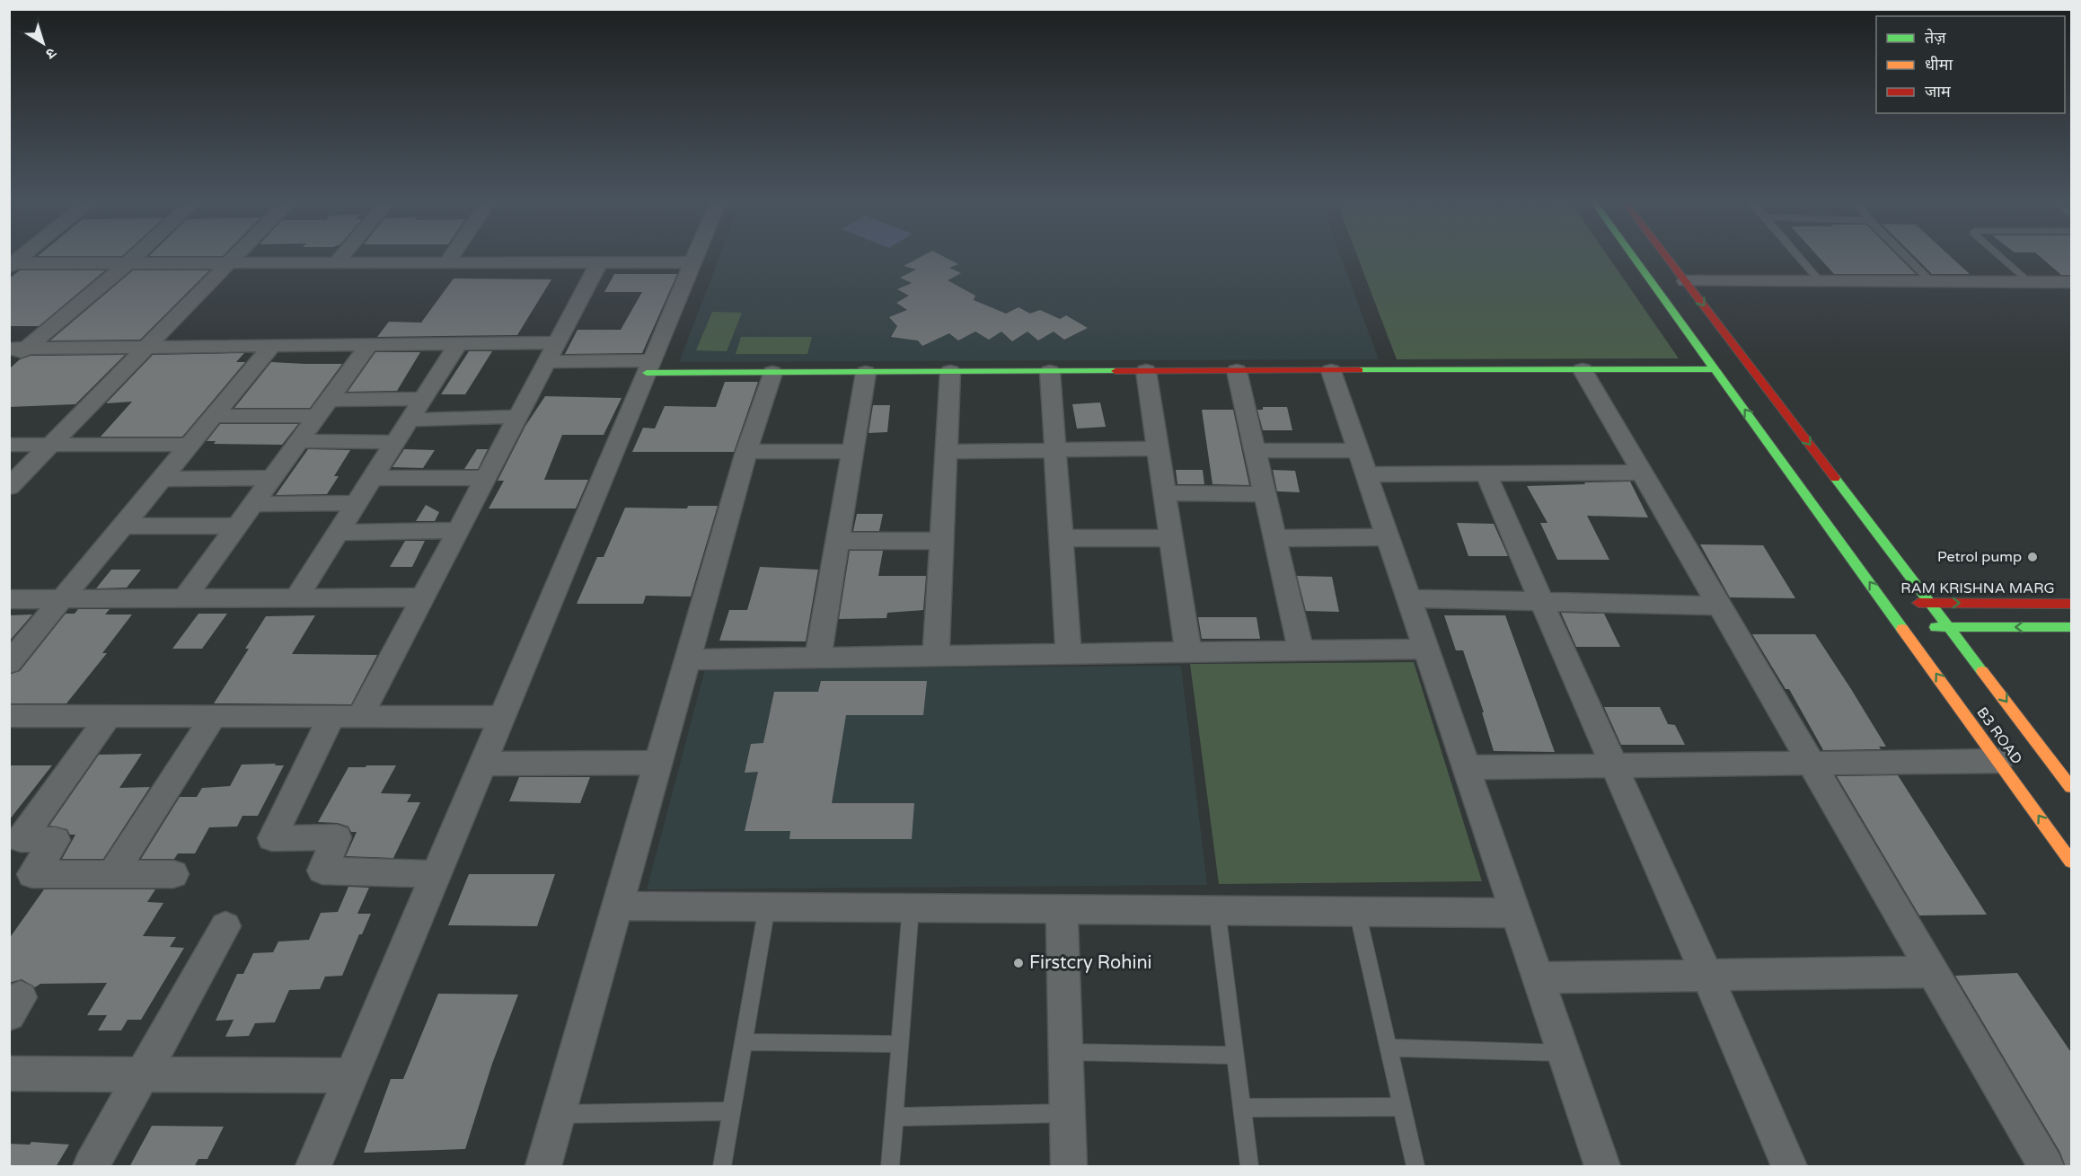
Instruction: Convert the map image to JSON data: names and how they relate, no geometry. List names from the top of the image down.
{
  "streets": {
    "street": ["RAM KRISHNA MARG", "B3 ROAD"]
  },
  "crossings": [
    ["RAM KRISHNA MARG", "B3 ROAD"]
  ],
  "places": ["Petrol pump", "Firstcry Rohini"],
  "legend": ["तेज़", "धीमा", "जाम"],
  "north": "bottom right"
}
